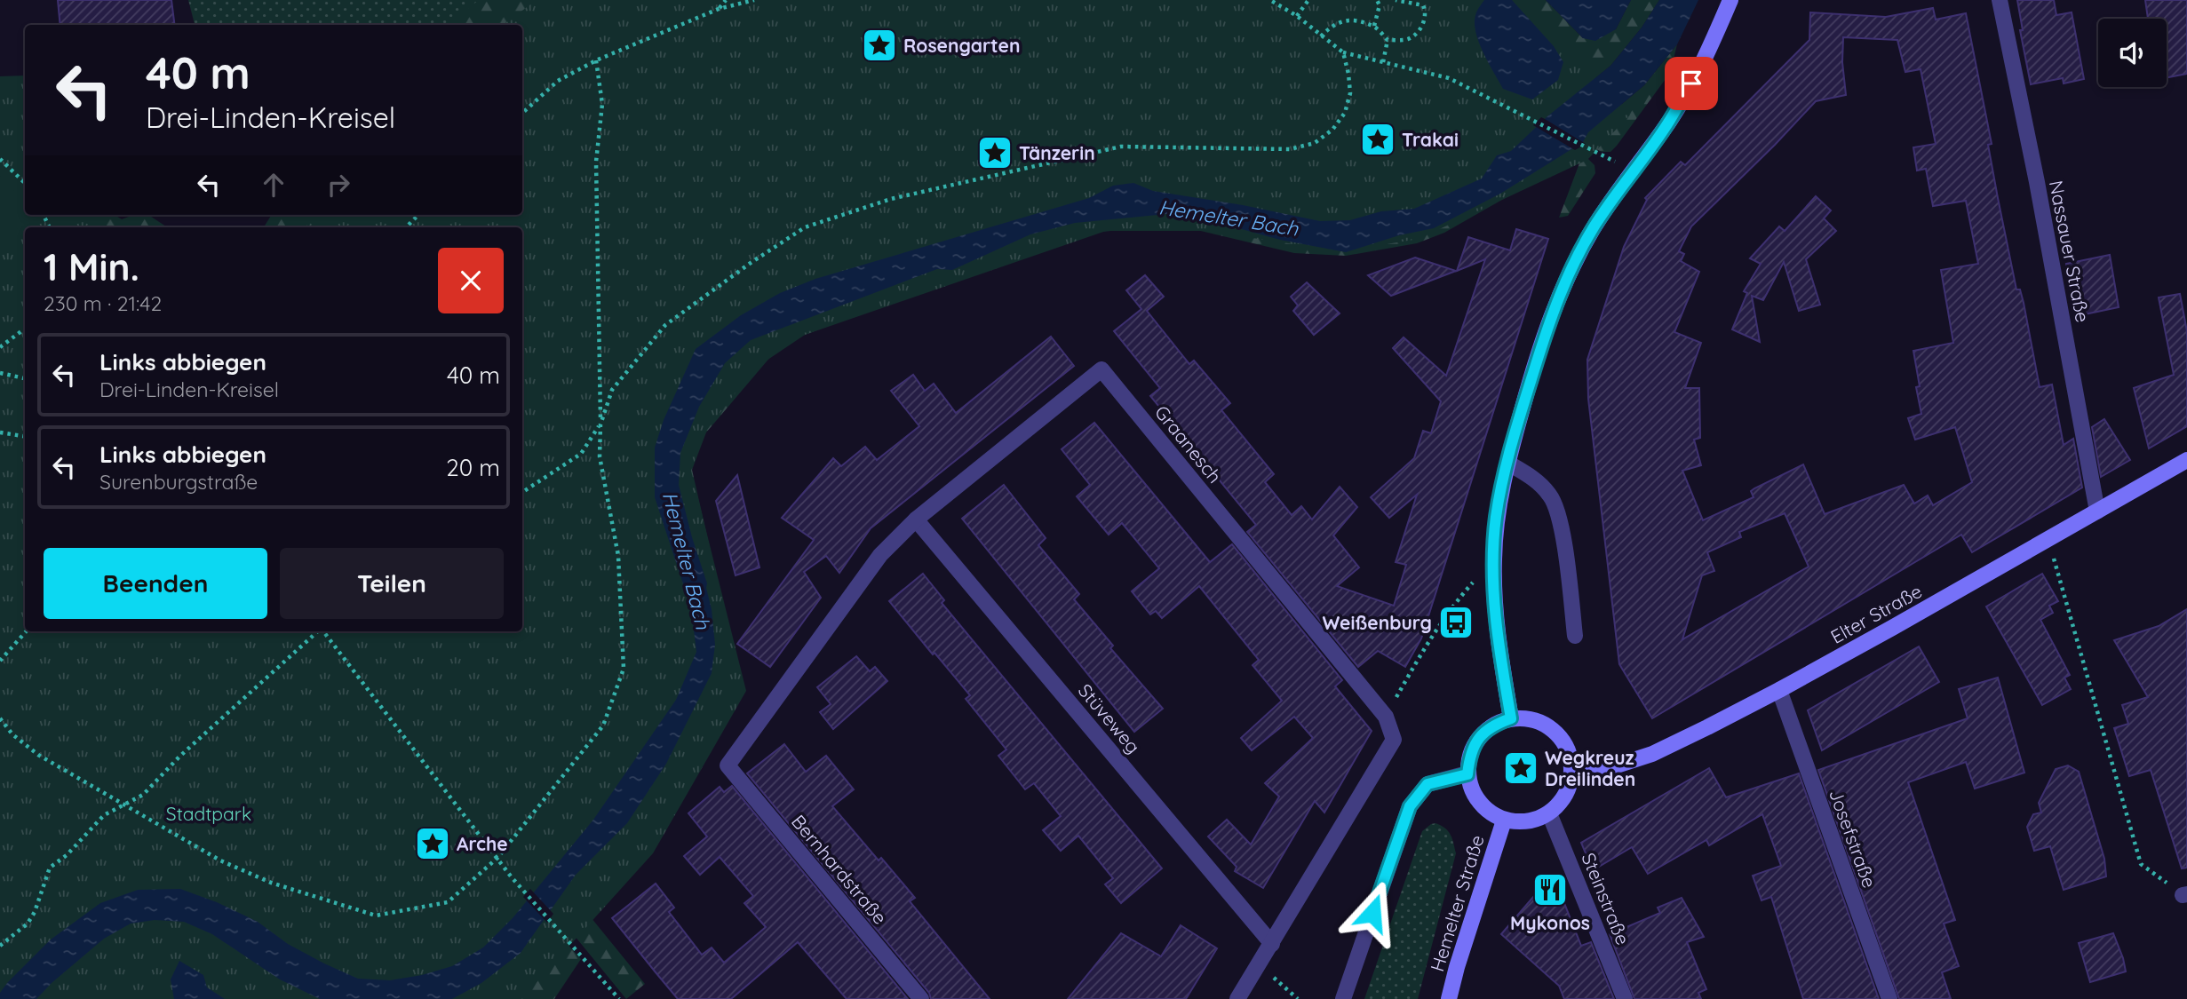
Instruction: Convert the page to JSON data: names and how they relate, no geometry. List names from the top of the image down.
{
  "streets": {
    "main road": ["Elter Straße", "Hemelter Straße"],
    "street": [
      "Nassauer Straße",
      "Graanesch",
      "Stüveweg",
      "Josefstraße",
      "Bernhardstraße",
      "Steinstraße"
    ]
  },
  "crossings": [
    ["Nassauer Straße", "Elter Straße"],
    ["Graanesch", "Stüveweg"],
    ["Graanesch", "Bernhardstraße"],
    ["Elter Straße", "Josefstraße"],
    ["Elter Straße", "Steinstraße"],
    ["Elter Straße", "Hemelter Straße"],
    ["Steinstraße", "Hemelter Straße"]
  ],
  "water": ["Hemelter Bach"],
  "parks": ["Stadtpark"],
  "places": {
    "place": [
      "Rosengarten",
      "Trakai",
      "Tänzerin",
      "Wegkreuz Dreilinden",
      "Arche"
    ],
    "bus stop": ["Weißenburg"],
    "restaurant": ["Mykonos"]
  },
  "page": {
    "turn": ["40 m", "Drei-Linden-Kreisel"],
    "heading": ["1 Min.", "230 m · 21:42"],
    "list": [
      {
        "name": "Links abbiegen",
        "note": "Drei-Linden-Kreisel",
        "value": "40 m"
      },
      {
        "name": "Links abbiegen",
        "note": "Surenburgstraße",
        "value": "20 m"
      }
    ],
    "buttons": ["Beenden", "Teilen"]
  }
}
